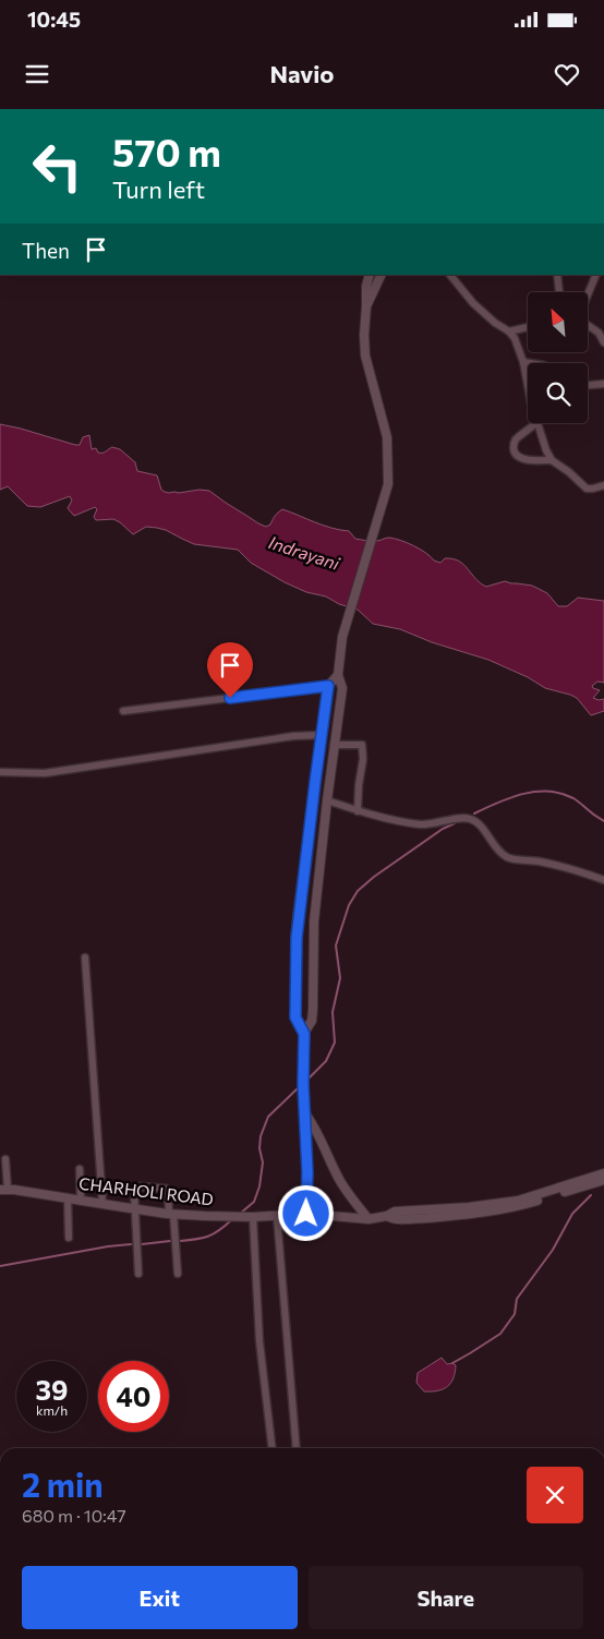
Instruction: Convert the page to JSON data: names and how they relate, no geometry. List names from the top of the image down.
{
  "streets": {
    "street": ["CHARHOLI ROAD"]
  },
  "water": ["Indrayani"],
  "north": "top left",
  "page": {
    "status": "10:45",
    "header": "Navio",
    "turn": ["570 m", "Turn left"],
    "then": "Then",
    "speed": "39 km/h",
    "limit": "40",
    "heading": ["2 min", "680 m · 10:47"],
    "buttons": ["Exit", "Share"]
  }
}
